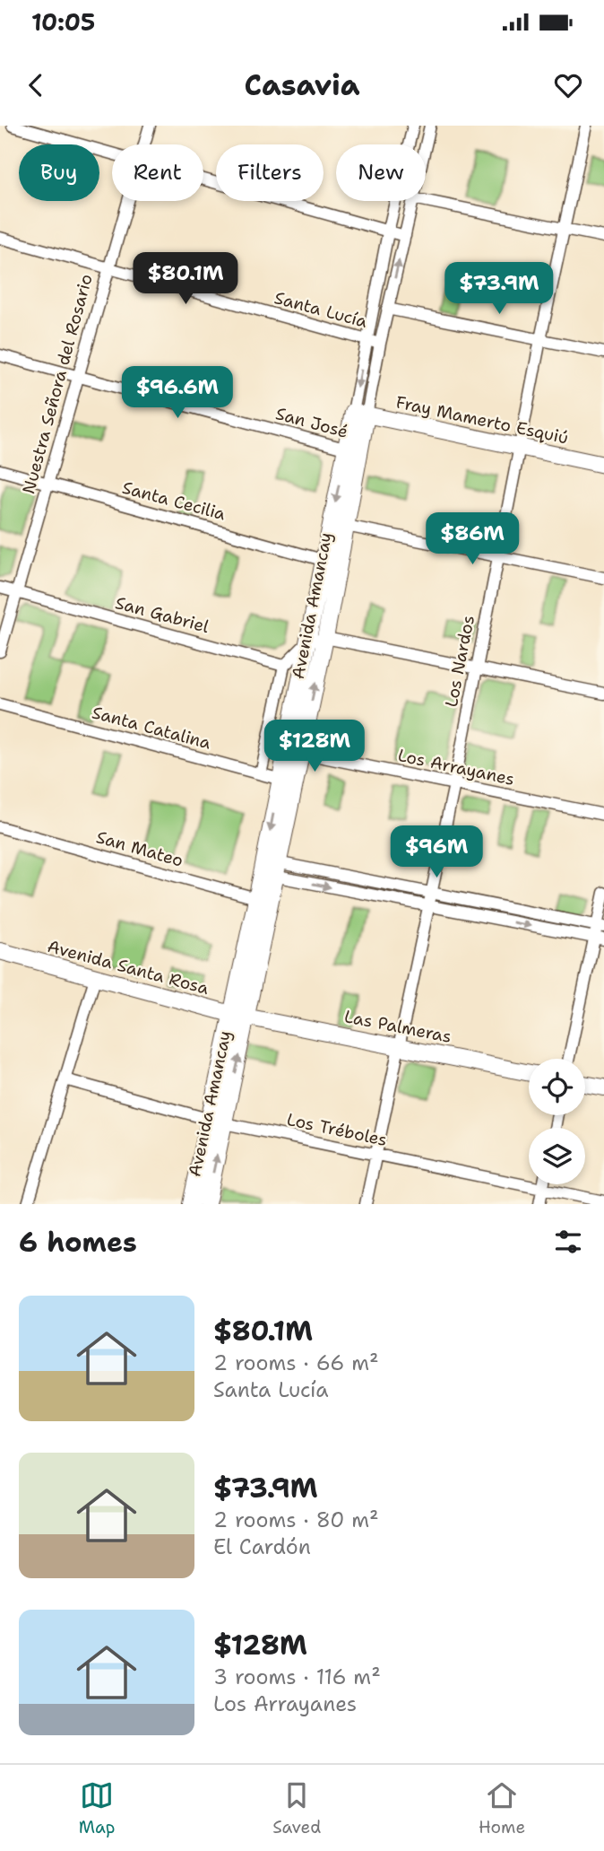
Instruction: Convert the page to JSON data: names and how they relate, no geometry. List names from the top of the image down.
{
  "streets": {
    "street": [
      "Santa Lucía",
      "Nuestra Señora del Rosario",
      "Fray Mamerto Esquiú",
      "San José",
      "Santa Cecilia",
      "Avenida Amancay",
      "San Gabriel",
      "Los Nardos",
      "Santa Catalina",
      "Los Arrayanes",
      "San Mateo",
      "Avenida Santa Rosa",
      "Las Palmeras",
      "Los Tréboles"
    ]
  },
  "crossings": [
    ["Santa Lucía", "Nuestra Señora del Rosario"],
    ["Santa Lucía", "Avenida Amancay"],
    ["Nuestra Señora del Rosario", "San José"],
    ["Nuestra Señora del Rosario", "Santa Cecilia"],
    ["Nuestra Señora del Rosario", "San Gabriel"],
    ["Fray Mamerto Esquiú", "Avenida Amancay"],
    ["Fray Mamerto Esquiú", "Los Nardos"],
    ["San José", "Avenida Amancay"],
    ["Santa Cecilia", "Avenida Amancay"],
    ["Avenida Amancay", "Santa Catalina"],
    ["Avenida Amancay", "Los Arrayanes"],
    ["Avenida Amancay", "San Mateo"],
    ["Avenida Amancay", "Avenida Santa Rosa"],
    ["Avenida Amancay", "Las Palmeras"],
    ["Avenida Amancay", "Los Tréboles"],
    ["Los Nardos", "Los Arrayanes"],
    ["Los Nardos", "Las Palmeras"],
    ["Los Nardos", "Los Tréboles"],
    ["Avenida Santa Rosa", "Las Palmeras"]
  ],
  "page": {
    "status": "10:05",
    "header": "Casavia",
    "chip": [
      "Buy",
      "Rent",
      "Filters",
      "New"
    ],
    "price": [
      "$80.1M",
      "$73.9M",
      "$96.6M",
      "$86M",
      "$128M",
      "$96M"
    ],
    "heading": "6 homes",
    "list": [
      {
        "name": "$80.1M",
        "note": "2 rooms · 66 m² · Santa Lucía"
      },
      {
        "name": "$73.9M",
        "note": "2 rooms · 80 m² · El Cardón"
      },
      {
        "name": "$128M",
        "note": "3 rooms · 116 m² · Los Arrayanes"
      }
    ],
    "tabs": ["Map", "Saved", "Home"]
  }
}
